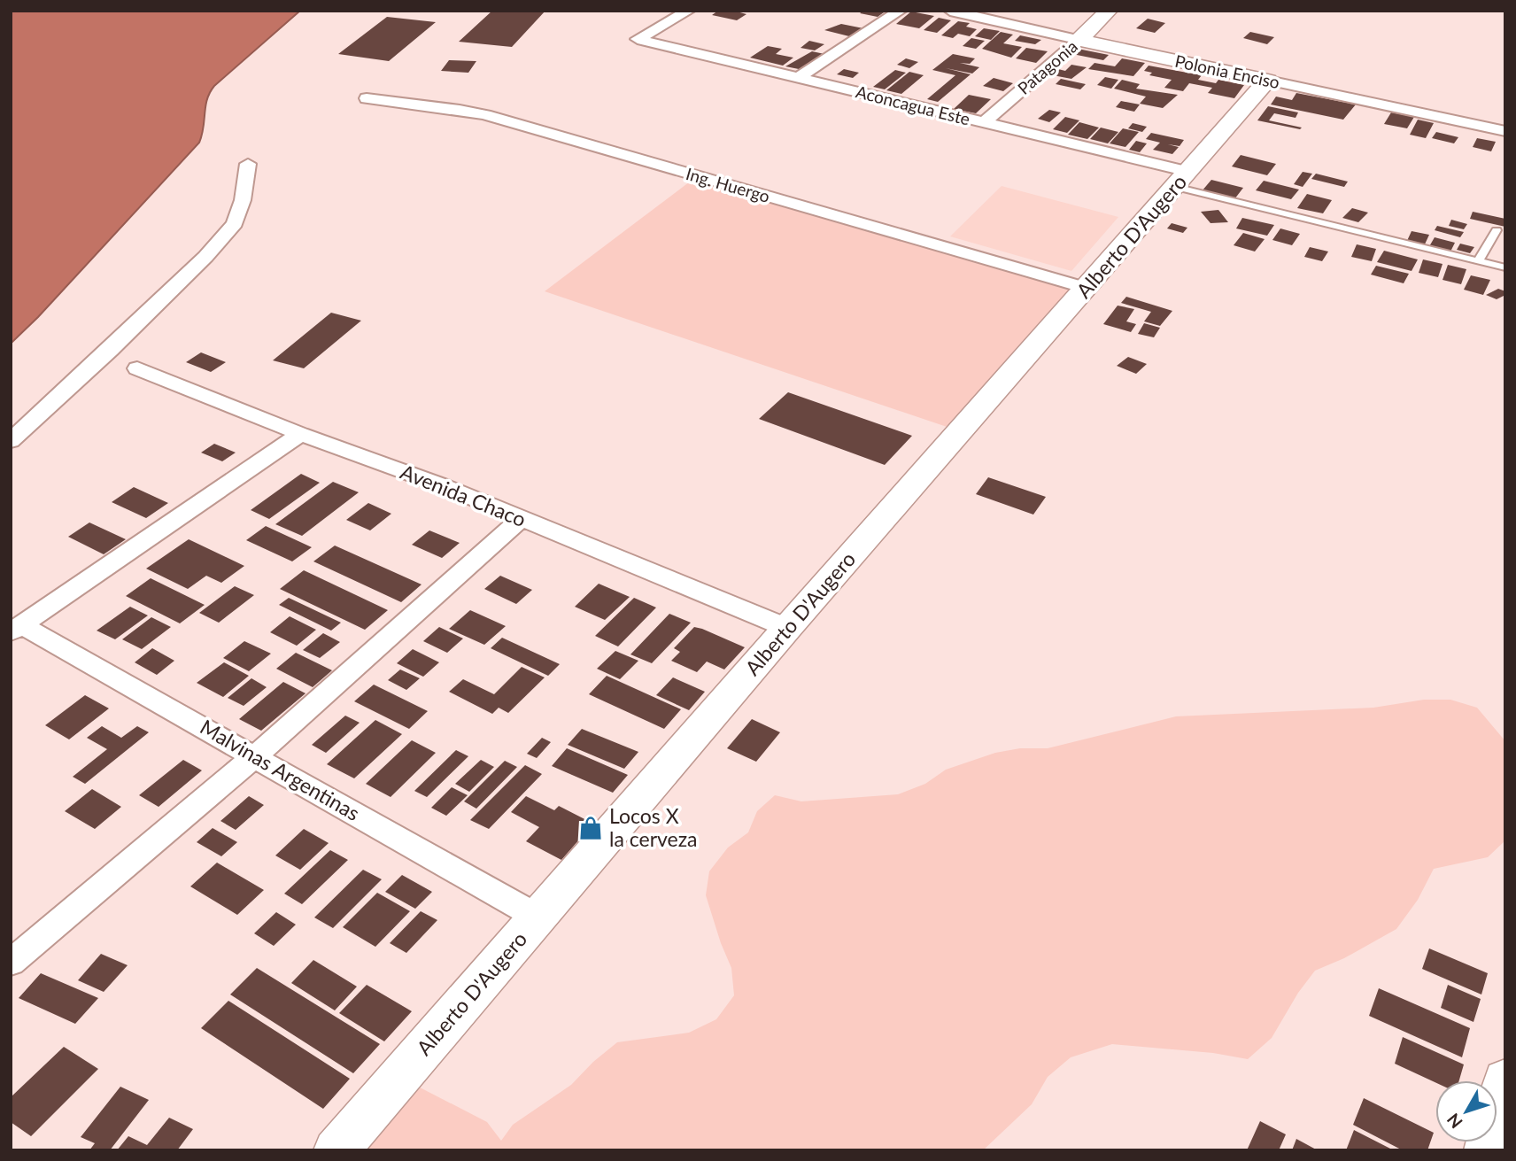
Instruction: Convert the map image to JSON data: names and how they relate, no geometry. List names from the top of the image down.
{
  "streets": {
    "main road": ["Patagonia", "Polonia Enciso", "Alberto D'Augero"],
    "street": [
      "Aconcagua Este",
      "Ing. Huergo",
      "Avenida Chaco",
      "Malvinas Argentinas"
    ]
  },
  "crossings": [
    ["Patagonia", "Polonia Enciso"],
    ["Patagonia", "Aconcagua Este"],
    ["Polonia Enciso", "Alberto D'Augero"],
    ["Aconcagua Este", "Alberto D'Augero"],
    ["Ing. Huergo", "Alberto D'Augero"],
    ["Alberto D'Augero", "Avenida Chaco"],
    ["Alberto D'Augero", "Malvinas Argentinas"]
  ],
  "places": {
    "shop": ["Locos X la cerveza"]
  },
  "north": "bottom left"
}
